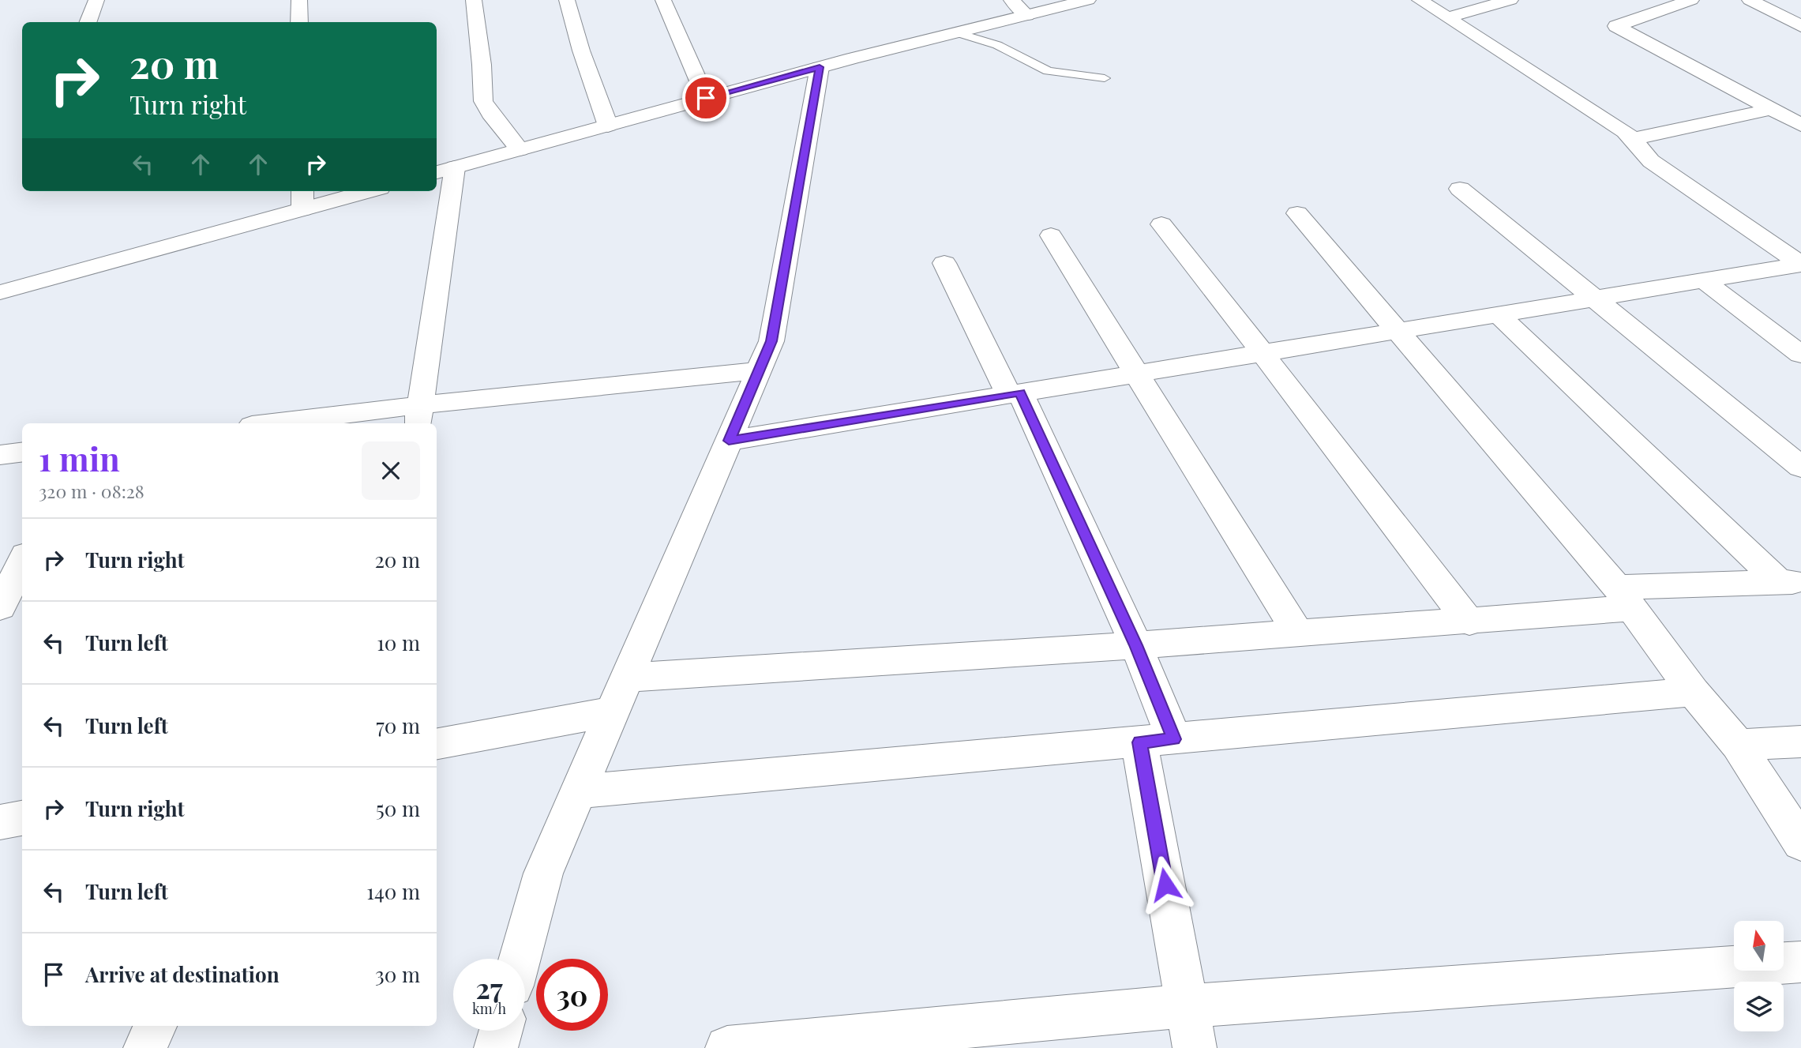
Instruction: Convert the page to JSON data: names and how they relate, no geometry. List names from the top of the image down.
{
  "north": "top",
  "page": {
    "turn": ["20 m", "Turn right"],
    "heading": ["1 min", "320 m · 08:28"],
    "list": [
      {
        "name": "Turn right",
        "value": "20 m"
      },
      {
        "name": "Turn left",
        "value": "10 m"
      },
      {
        "name": "Turn left",
        "value": "70 m"
      },
      {
        "name": "Turn right",
        "value": "50 m"
      },
      {
        "name": "Turn left",
        "value": "140 m"
      },
      {
        "name": "Arrive at destination",
        "value": "30 m"
      }
    ],
    "speed": "27 km/h",
    "limit": "30"
  }
}
